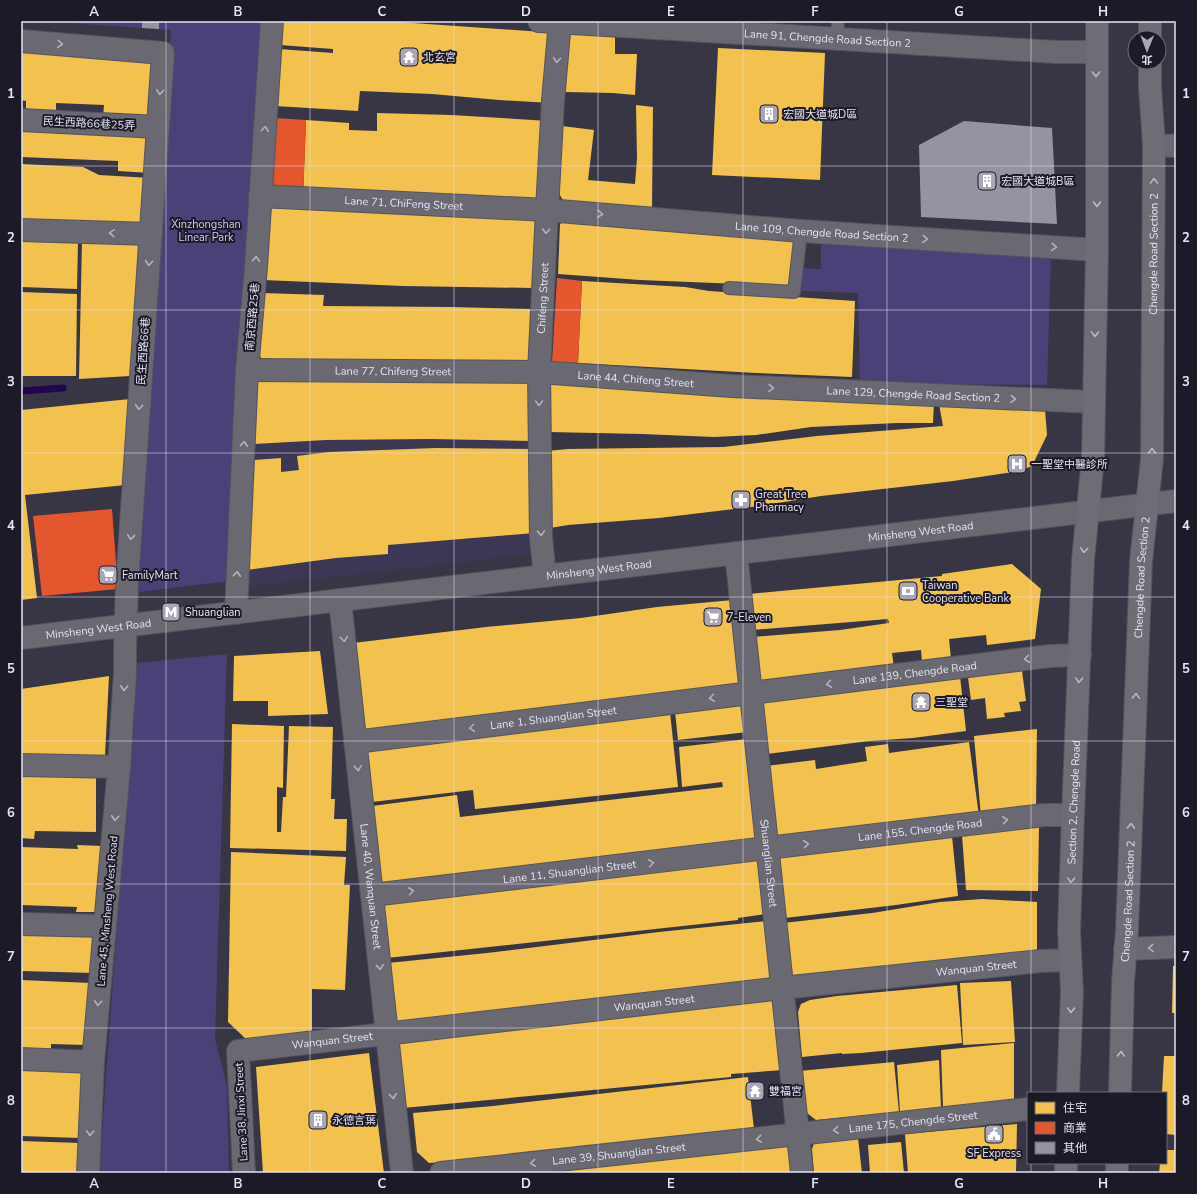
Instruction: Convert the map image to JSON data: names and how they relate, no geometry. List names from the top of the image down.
{
  "streets": {
    "main road": ["Chengde Road Section 2", "Section 2, Chengde Road"],
    "street": [
      "Lane 91, Chengde Road Section 2",
      "民生西路66巷25弄",
      "Lane 71, ChiFeng Street",
      "Lane 109, Chengde Road Section 2",
      "Chifeng Street",
      "南京西路25巷",
      "民生西路66巷",
      "Lane 77, Chifeng Street",
      "Lane 44, Chifeng Street",
      "Lane 129, Chengde Road Section 2",
      "Minsheng West Road",
      "Lane 139, Chengde Road",
      "Lane 1, Shuanglian Street",
      "Lane 155, Chengde Road",
      "Shuanglian Street",
      "Lane 11, Shuanglian Street",
      "Lane 40, Wanquan Street",
      "Lane 45, Minsheng West Road",
      "Wanquan Street",
      "Lane 38, Jinxi Street",
      "Lane 175, Chengde Street",
      "Lane 39, Shuanglian Street"
    ]
  },
  "crossings": [
    ["Lane 91, Chengde Road Section 2", "Chifeng Street"],
    ["民生西路66巷25弄", "民生西路66巷"],
    ["Lane 71, ChiFeng Street", "Lane 109, Chengde Road Section 2"],
    ["Lane 71, ChiFeng Street", "Chifeng Street"],
    ["Lane 71, ChiFeng Street", "南京西路25巷"],
    ["Lane 109, Chengde Road Section 2", "Chifeng Street"],
    ["Chengde Road Section 2", "Minsheng West Road"],
    ["Chifeng Street", "Lane 77, Chifeng Street"],
    ["Chifeng Street", "Lane 44, Chifeng Street"],
    ["Chifeng Street", "Minsheng West Road"],
    ["南京西路25巷", "Lane 77, Chifeng Street"],
    ["南京西路25巷", "Minsheng West Road"],
    ["民生西路66巷", "Minsheng West Road"],
    ["民生西路66巷", "Lane 45, Minsheng West Road"],
    ["Lane 77, Chifeng Street", "Lane 44, Chifeng Street"],
    ["Lane 44, Chifeng Street", "Lane 129, Chengde Road Section 2"],
    ["Minsheng West Road", "Section 2, Chengde Road"],
    ["Minsheng West Road", "Shuanglian Street"],
    ["Minsheng West Road", "Lane 40, Wanquan Street"],
    ["Lane 139, Chengde Road", "Lane 1, Shuanglian Street"],
    ["Lane 139, Chengde Road", "Section 2, Chengde Road"],
    ["Lane 139, Chengde Road", "Shuanglian Street"],
    ["Lane 1, Shuanglian Street", "Shuanglian Street"],
    ["Lane 1, Shuanglian Street", "Lane 40, Wanquan Street"],
    ["Section 2, Chengde Road", "Lane 155, Chengde Road"],
    ["Section 2, Chengde Road", "Wanquan Street"],
    ["Lane 155, Chengde Road", "Shuanglian Street"],
    ["Lane 155, Chengde Road", "Lane 11, Shuanglian Street"],
    ["Shuanglian Street", "Lane 11, Shuanglian Street"],
    ["Shuanglian Street", "Wanquan Street"],
    ["Shuanglian Street", "Lane 175, Chengde Street"],
    ["Shuanglian Street", "Lane 39, Shuanglian Street"],
    ["Lane 11, Shuanglian Street", "Lane 40, Wanquan Street"],
    ["Lane 40, Wanquan Street", "Wanquan Street"],
    ["Wanquan Street", "Lane 38, Jinxi Street"],
    ["Lane 175, Chengde Street", "Lane 39, Shuanglian Street"]
  ],
  "one_way": [
    "Lane 109, Chengde Road Section 2",
    "Chifeng Street",
    "南京西路25巷",
    "民生西路66巷",
    "Lane 129, Chengde Road Section 2",
    "Lane 139, Chengde Road",
    "Lane 1, Shuanglian Street",
    "Section 2, Chengde Road",
    "Lane 155, Chengde Road",
    "Lane 11, Shuanglian Street",
    "Lane 40, Wanquan Street",
    "Lane 45, Minsheng West Road",
    "Lane 175, Chengde Street",
    "Lane 39, Shuanglian Street"
  ],
  "parks": ["Xinzhongshan Linear Park"],
  "places": {
    "temple": ["北玄宮", "三聖堂", "雙福宮"],
    "building": ["宏國大道城D區", "宏國大道城B區", "永德言葉"],
    "hospital": ["一聖堂中醫診所"],
    "pharmacy": ["Great Tree Pharmacy"],
    "supermarket": ["FamilyMart", "7-Eleven"],
    "bank": ["Taiwan Cooperative Bank"],
    "metro station": ["Shuanglian"],
    "public building": ["SF Express"]
  },
  "legend": ["住宅", "商業", "其他"],
  "north": "bottom",
  "grid": {
    "columns": [
      "A",
      "B",
      "C",
      "D",
      "E",
      "F",
      "G",
      "H"
    ],
    "rows": [
      "1",
      "2",
      "3",
      "4",
      "5",
      "6",
      "7",
      "8"
    ]
  }
}
